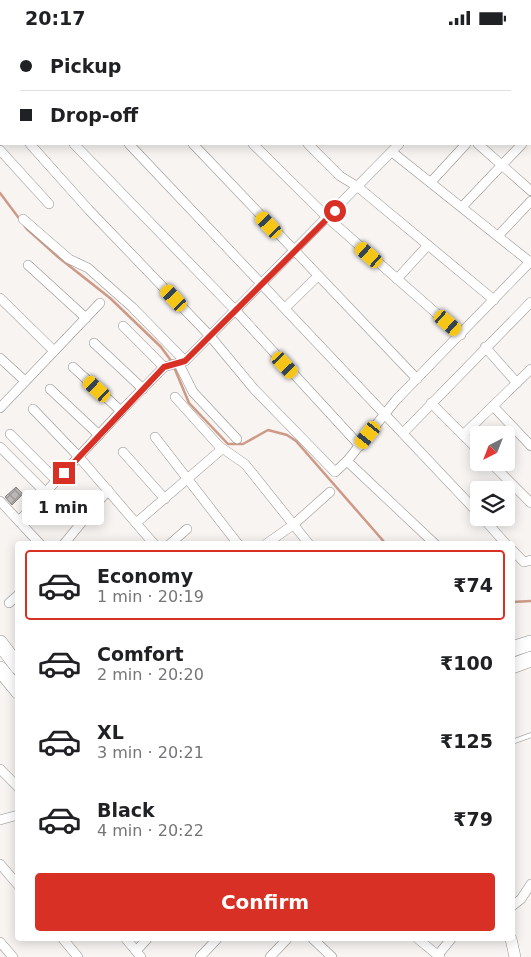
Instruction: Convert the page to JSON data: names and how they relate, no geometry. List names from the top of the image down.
{
  "north": "bottom left",
  "page": {
    "status": "20:17",
    "banner": ["Pickup", "Drop-off"],
    "bubble": "1 min",
    "list": [
      {
        "name": "Economy",
        "note": "1 min · 20:19",
        "value": "₹74"
      },
      {
        "name": "Comfort",
        "note": "2 min · 20:20",
        "value": "₹100"
      },
      {
        "name": "XL",
        "note": "3 min · 20:21",
        "value": "₹125"
      },
      {
        "name": "Black",
        "note": "4 min · 20:22",
        "value": "₹79"
      }
    ],
    "buttons": "Confirm"
  }
}
